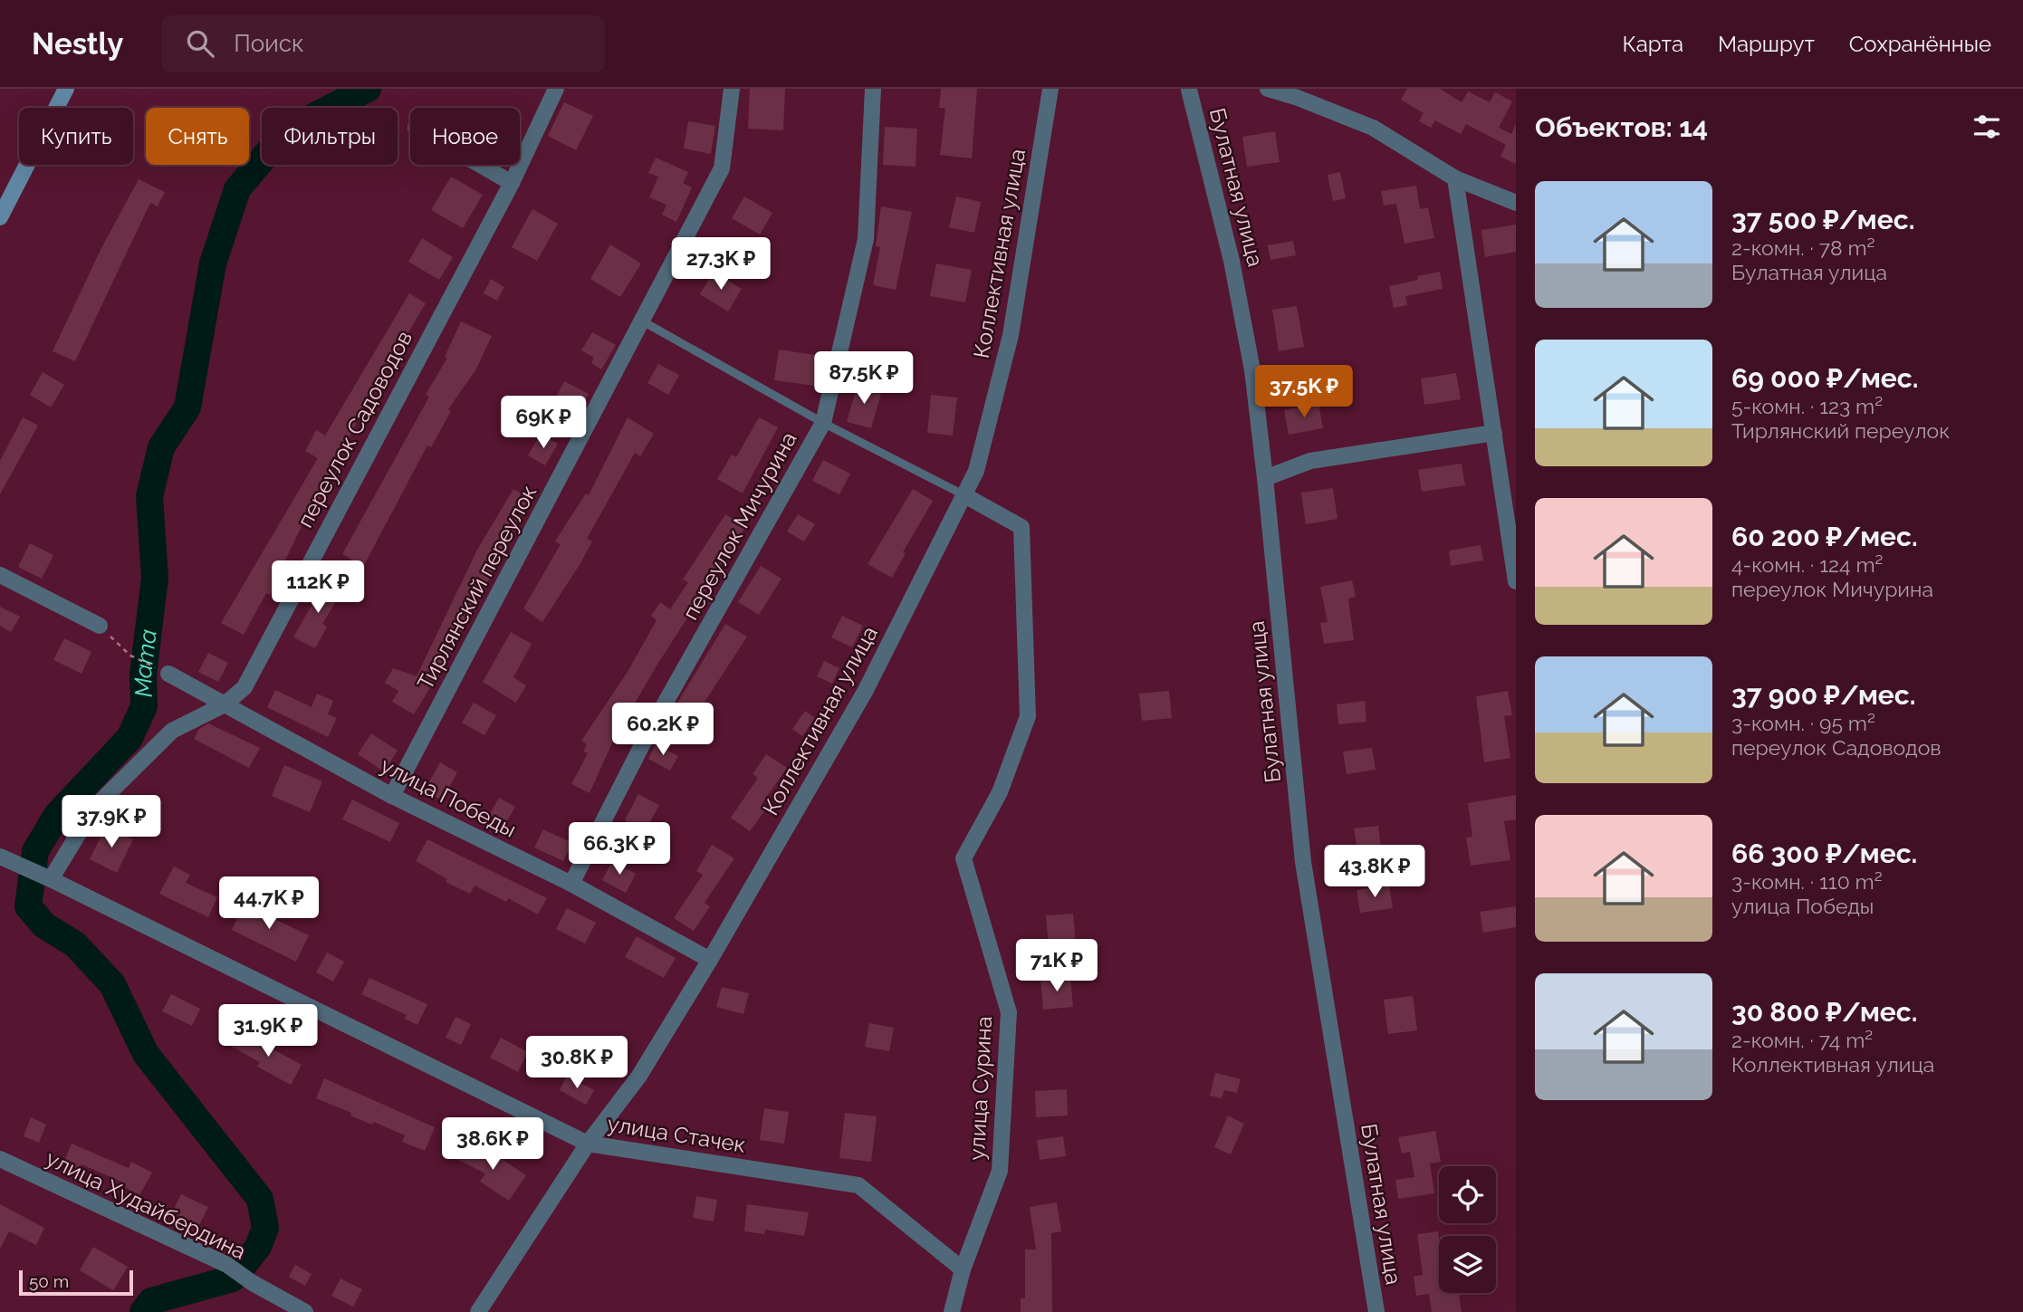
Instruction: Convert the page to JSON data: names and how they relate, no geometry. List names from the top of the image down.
{
  "streets": {
    "street": [
      "Булатная улица",
      "Коллективная улица",
      "переулок Садоводов",
      "переулок Мичурина",
      "Тирлянский переулок",
      "улица Победы",
      "улица Сурина",
      "улица Стачек",
      "улица Худайбердина"
    ]
  },
  "crossings": [
    ["Коллективная улица", "улица Победы"],
    ["Коллективная улица", "улица Сурина"],
    ["Коллективная улица", "улица Стачек"],
    ["переулок Садоводов", "улица Победы"],
    ["переулок Садоводов", "улица Стачек"],
    ["переулок Мичурина", "улица Победы"],
    ["Тирлянский переулок", "улица Победы"],
    ["улица Сурина", "улица Стачек"]
  ],
  "water": ["Мата"],
  "scale_bar": "50 m",
  "page": {
    "header": "Nestly",
    "search": "Поиск",
    "nav": ["Карта", "Маршрут", "Сохранённые"],
    "heading": "Объектов: 14",
    "chip": [
      "Купить",
      "Снять",
      "Фильтры",
      "Новое"
    ],
    "list": [
      {
        "name": "37 500 ₽/мес.",
        "note": "2-комн. · 78 m² · Булатная улица"
      },
      {
        "name": "69 000 ₽/мес.",
        "note": "5-комн. · 123 m² · Тирлянский переулок"
      },
      {
        "name": "60 200 ₽/мес.",
        "note": "4-комн. · 124 m² · переулок Мичурина"
      },
      {
        "name": "37 900 ₽/мес.",
        "note": "3-комн. · 95 m² · переулок Садоводов"
      },
      {
        "name": "66 300 ₽/мес.",
        "note": "3-комн. · 110 m² · улица Победы"
      },
      {
        "name": "30 800 ₽/мес.",
        "note": "2-комн. · 74 m² · Коллективная улица"
      }
    ],
    "price": [
      "27.3K ₽",
      "87.5K ₽",
      "37.5K ₽",
      "69K ₽",
      "112K ₽",
      "60.2K ₽",
      "37.9K ₽",
      "66.3K ₽",
      "43.8K ₽",
      "44.7K ₽",
      "71K ₽",
      "31.9K ₽",
      "30.8K ₽",
      "38.6K ₽"
    ],
    "scale": "50 m"
  }
}
